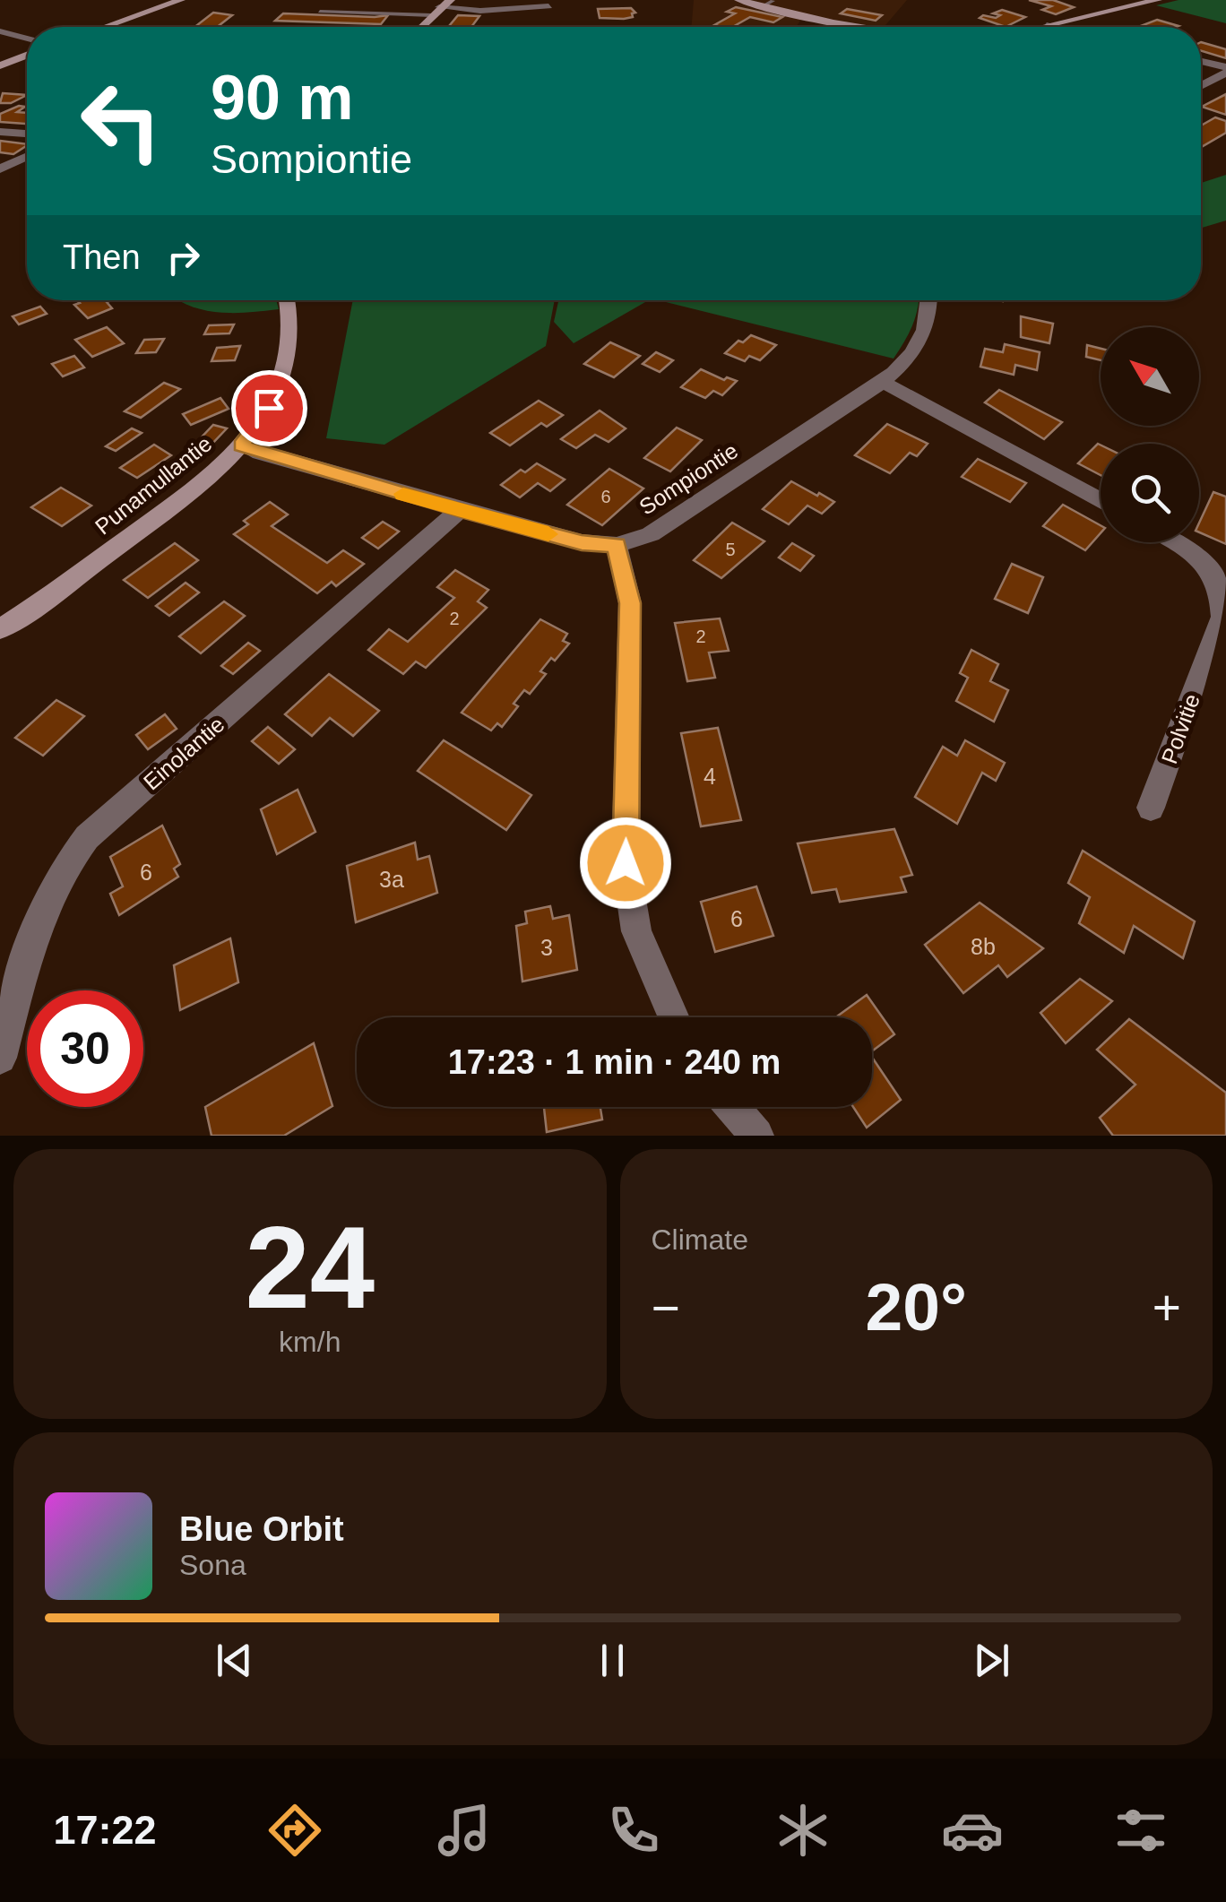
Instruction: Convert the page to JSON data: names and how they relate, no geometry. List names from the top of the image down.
{
  "streets": {
    "street": [
      "Sompiontie",
      "Punamullantie",
      "Polvitie",
      "Einolantie"
    ]
  },
  "crossings": [
    ["Sompiontie", "Punamullantie"],
    ["Sompiontie", "Einolantie"]
  ],
  "house_numbers": [
    "6",
    "5",
    "2",
    "2",
    "4",
    "6",
    "3a",
    "6",
    "8b",
    "3"
  ],
  "north": "top left",
  "page": {
    "turn": ["90 m", "Sompiontie"],
    "then": "Then",
    "limit": "30",
    "trip": "17:23 · 1 min · 240 m",
    "tile": [
      ["24", "km/h"],
      "Climate"
    ],
    "heat": ["−", "20°", "+"],
    "song": ["Blue Orbit", "Sona"],
    "tabs": "17:22"
  }
}
